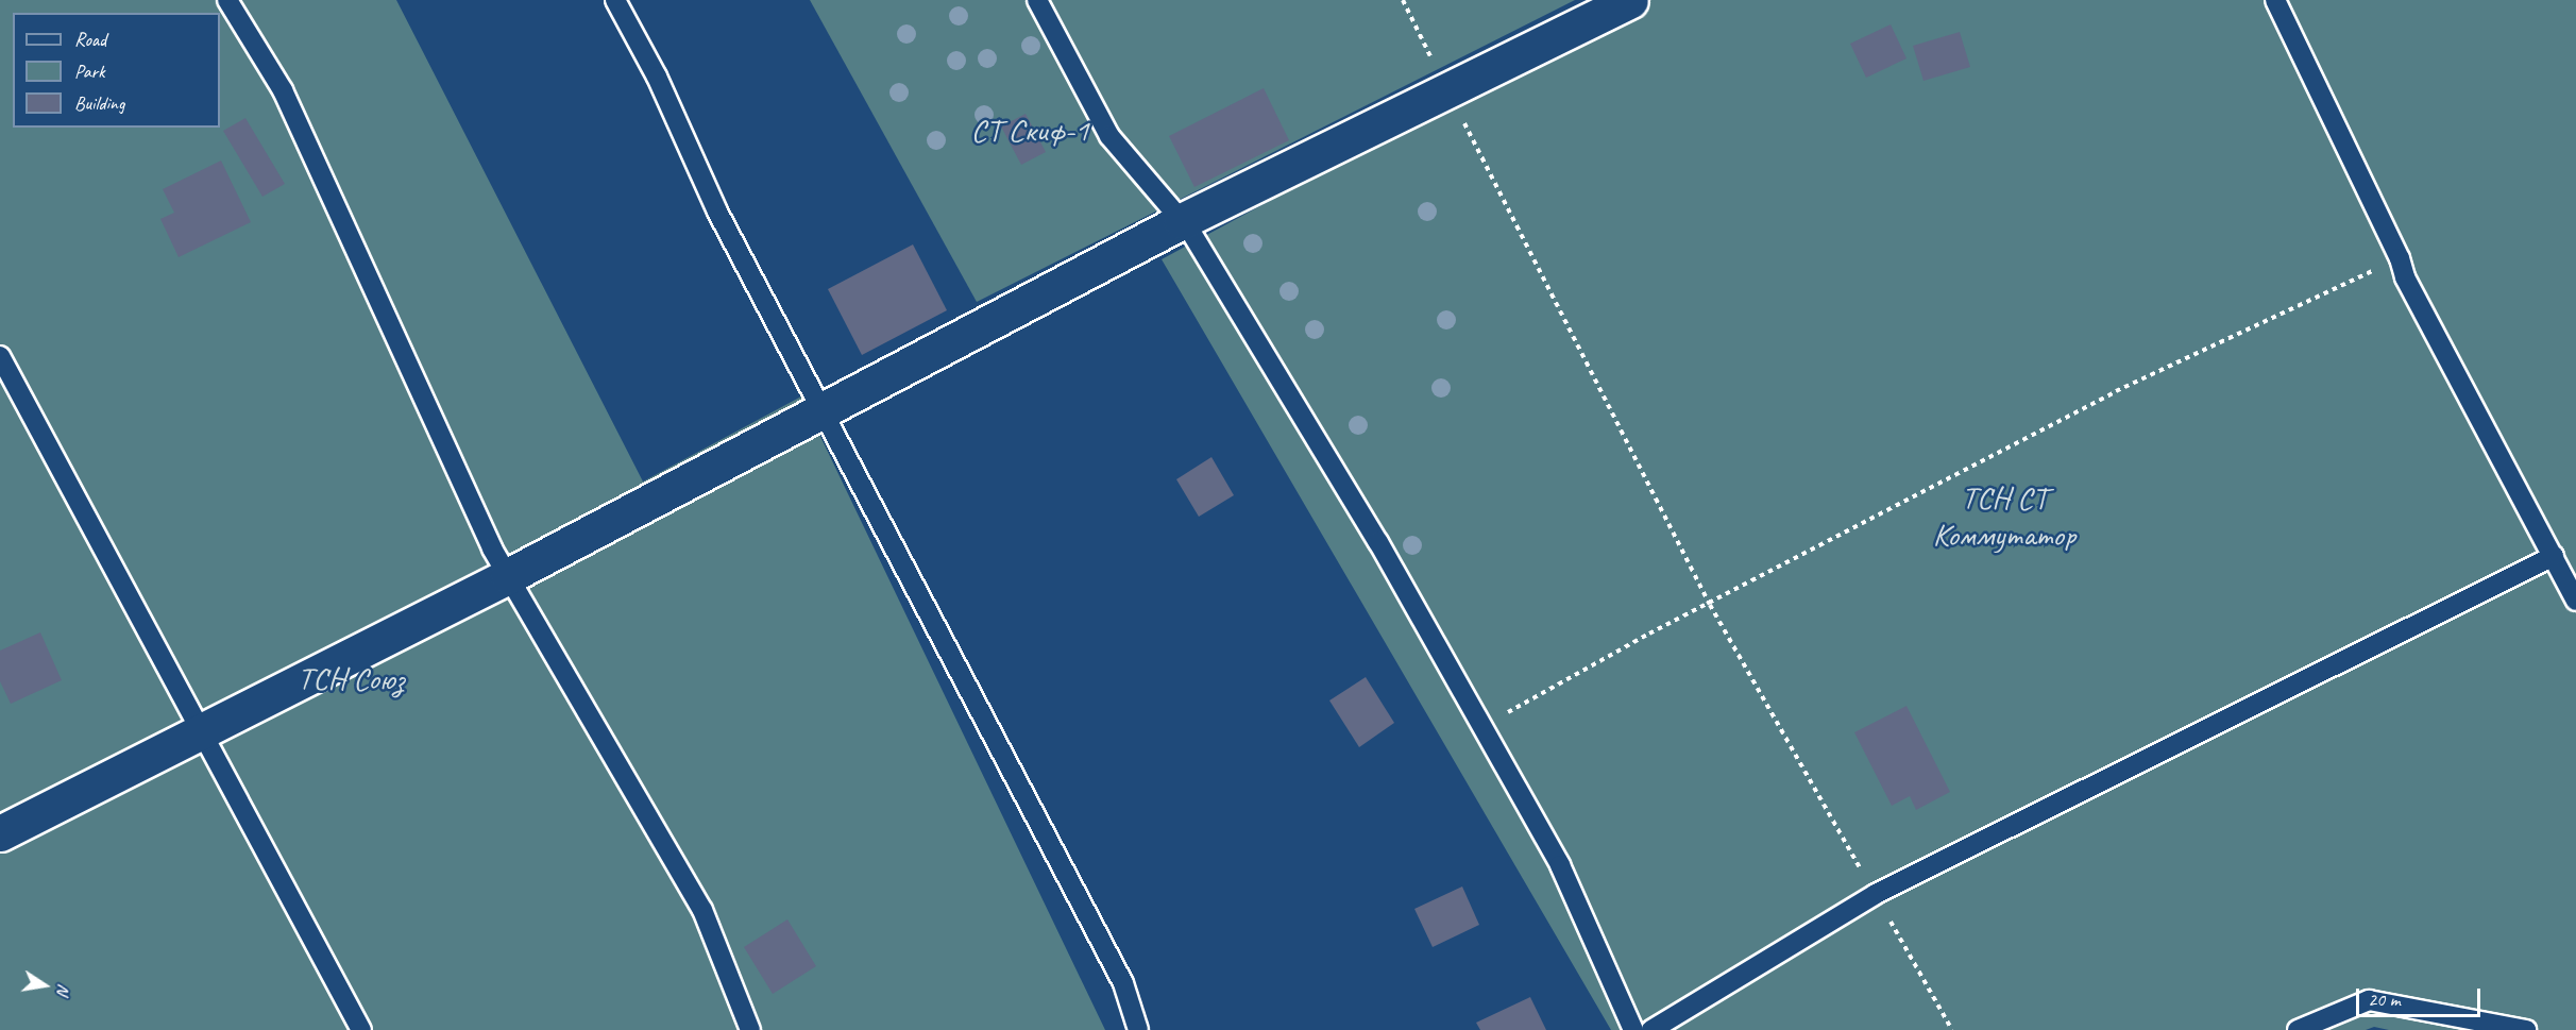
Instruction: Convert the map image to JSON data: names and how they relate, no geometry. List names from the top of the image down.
{
  "parks": ["СТ Скиф-1", "ТСН СТ Коммутатор", "ТСН Союз"],
  "legend": ["Road", "Park", "Building"],
  "scale_bar": "20 m",
  "north": "right"
}
